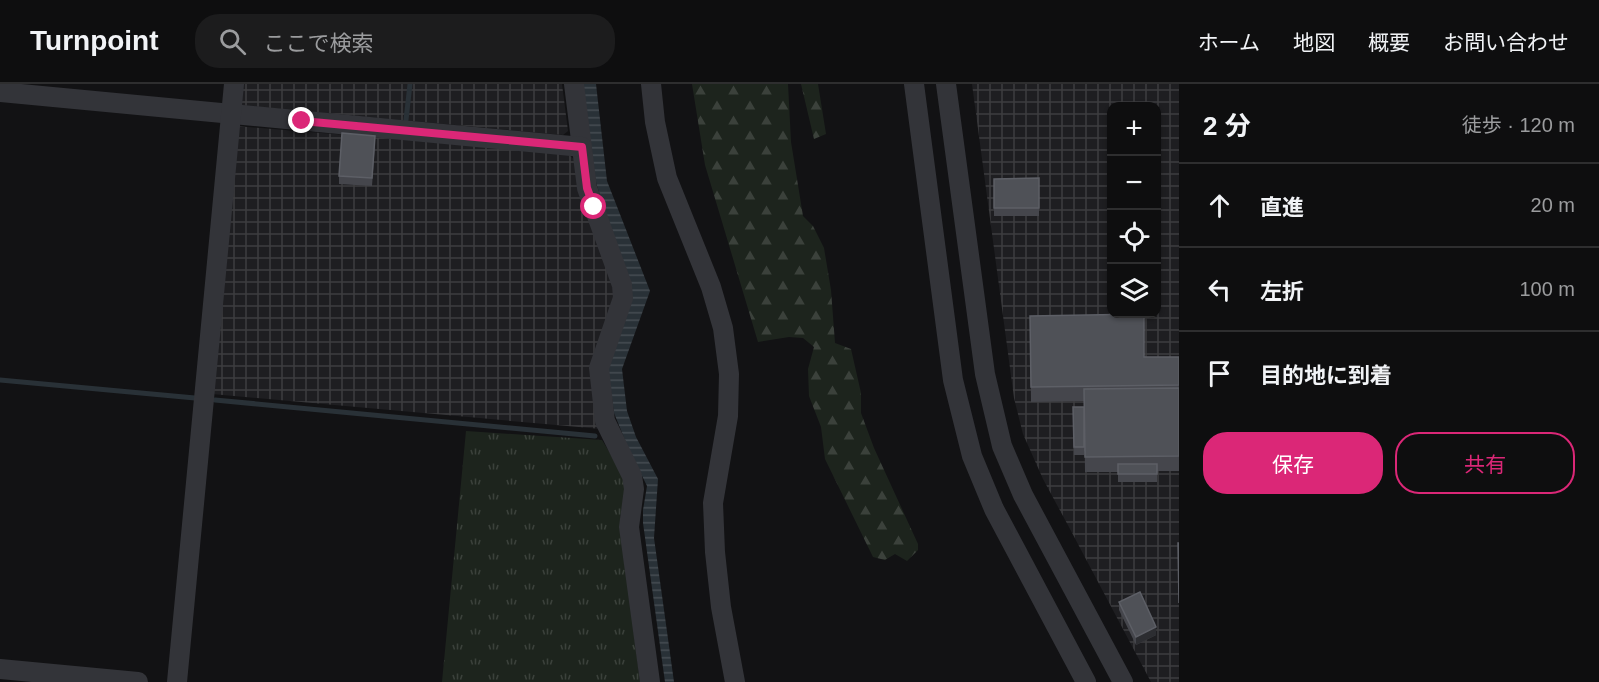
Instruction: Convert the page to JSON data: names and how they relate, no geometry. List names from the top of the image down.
{
  "page": {
    "header": "Turnpoint",
    "search": "ここで検索",
    "nav": [
      "ホーム",
      "地図",
      "概要",
      "お問い合わせ"
    ],
    "heading": ["2 分", "徒歩 · 120 m"],
    "map_buttons": ["+", "−"],
    "list": [
      ["直進", "20 m"],
      ["左折", "100 m"],
      "目的地に到着"
    ],
    "buttons": ["保存", "共有"]
  }
}
